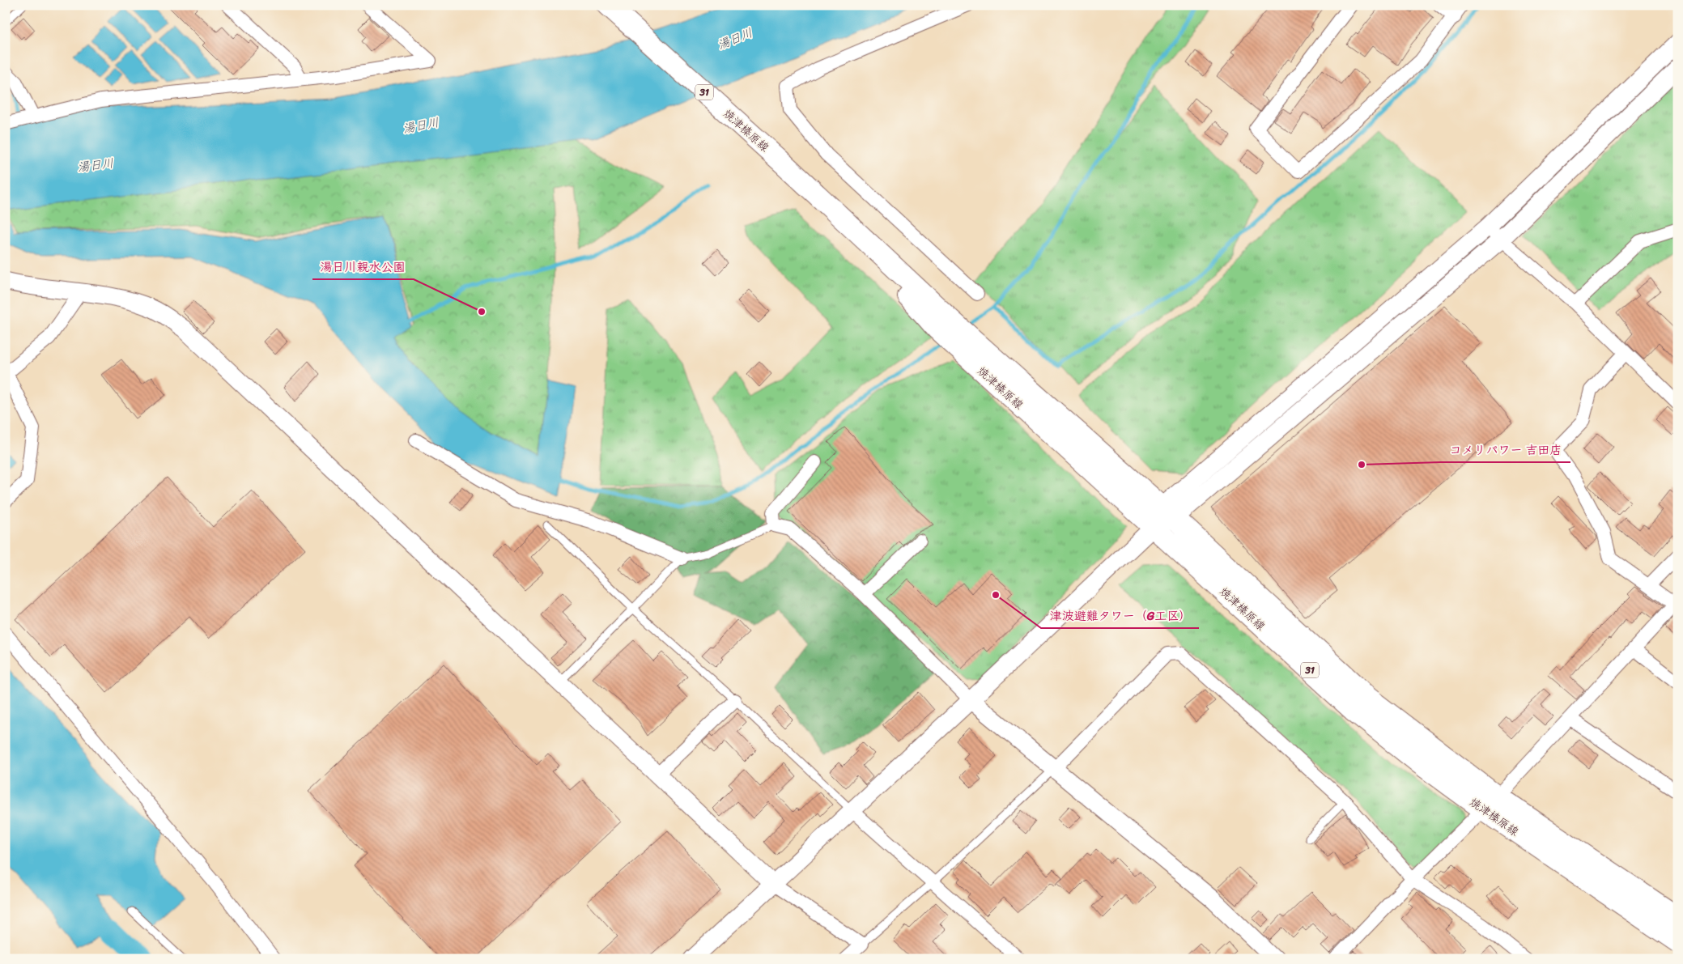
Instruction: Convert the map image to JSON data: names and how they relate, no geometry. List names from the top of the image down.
{
  "streets": {
    "main road": ["31", "焼津榛原線"]
  },
  "water": ["湯日川"],
  "places": ["湯日川親水公園", "コメリパワー 吉田店", "津波避難タワー（G工区）"]
}
